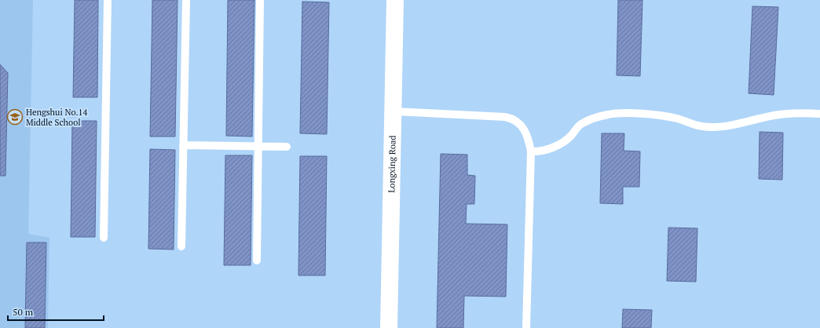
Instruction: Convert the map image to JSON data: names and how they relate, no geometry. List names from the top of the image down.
{
  "streets": {
    "street": ["Longxing Road"]
  },
  "places": {
    "school or university": ["Hengshui No.14 Middle School"]
  },
  "scale_bar": "50 m"
}
